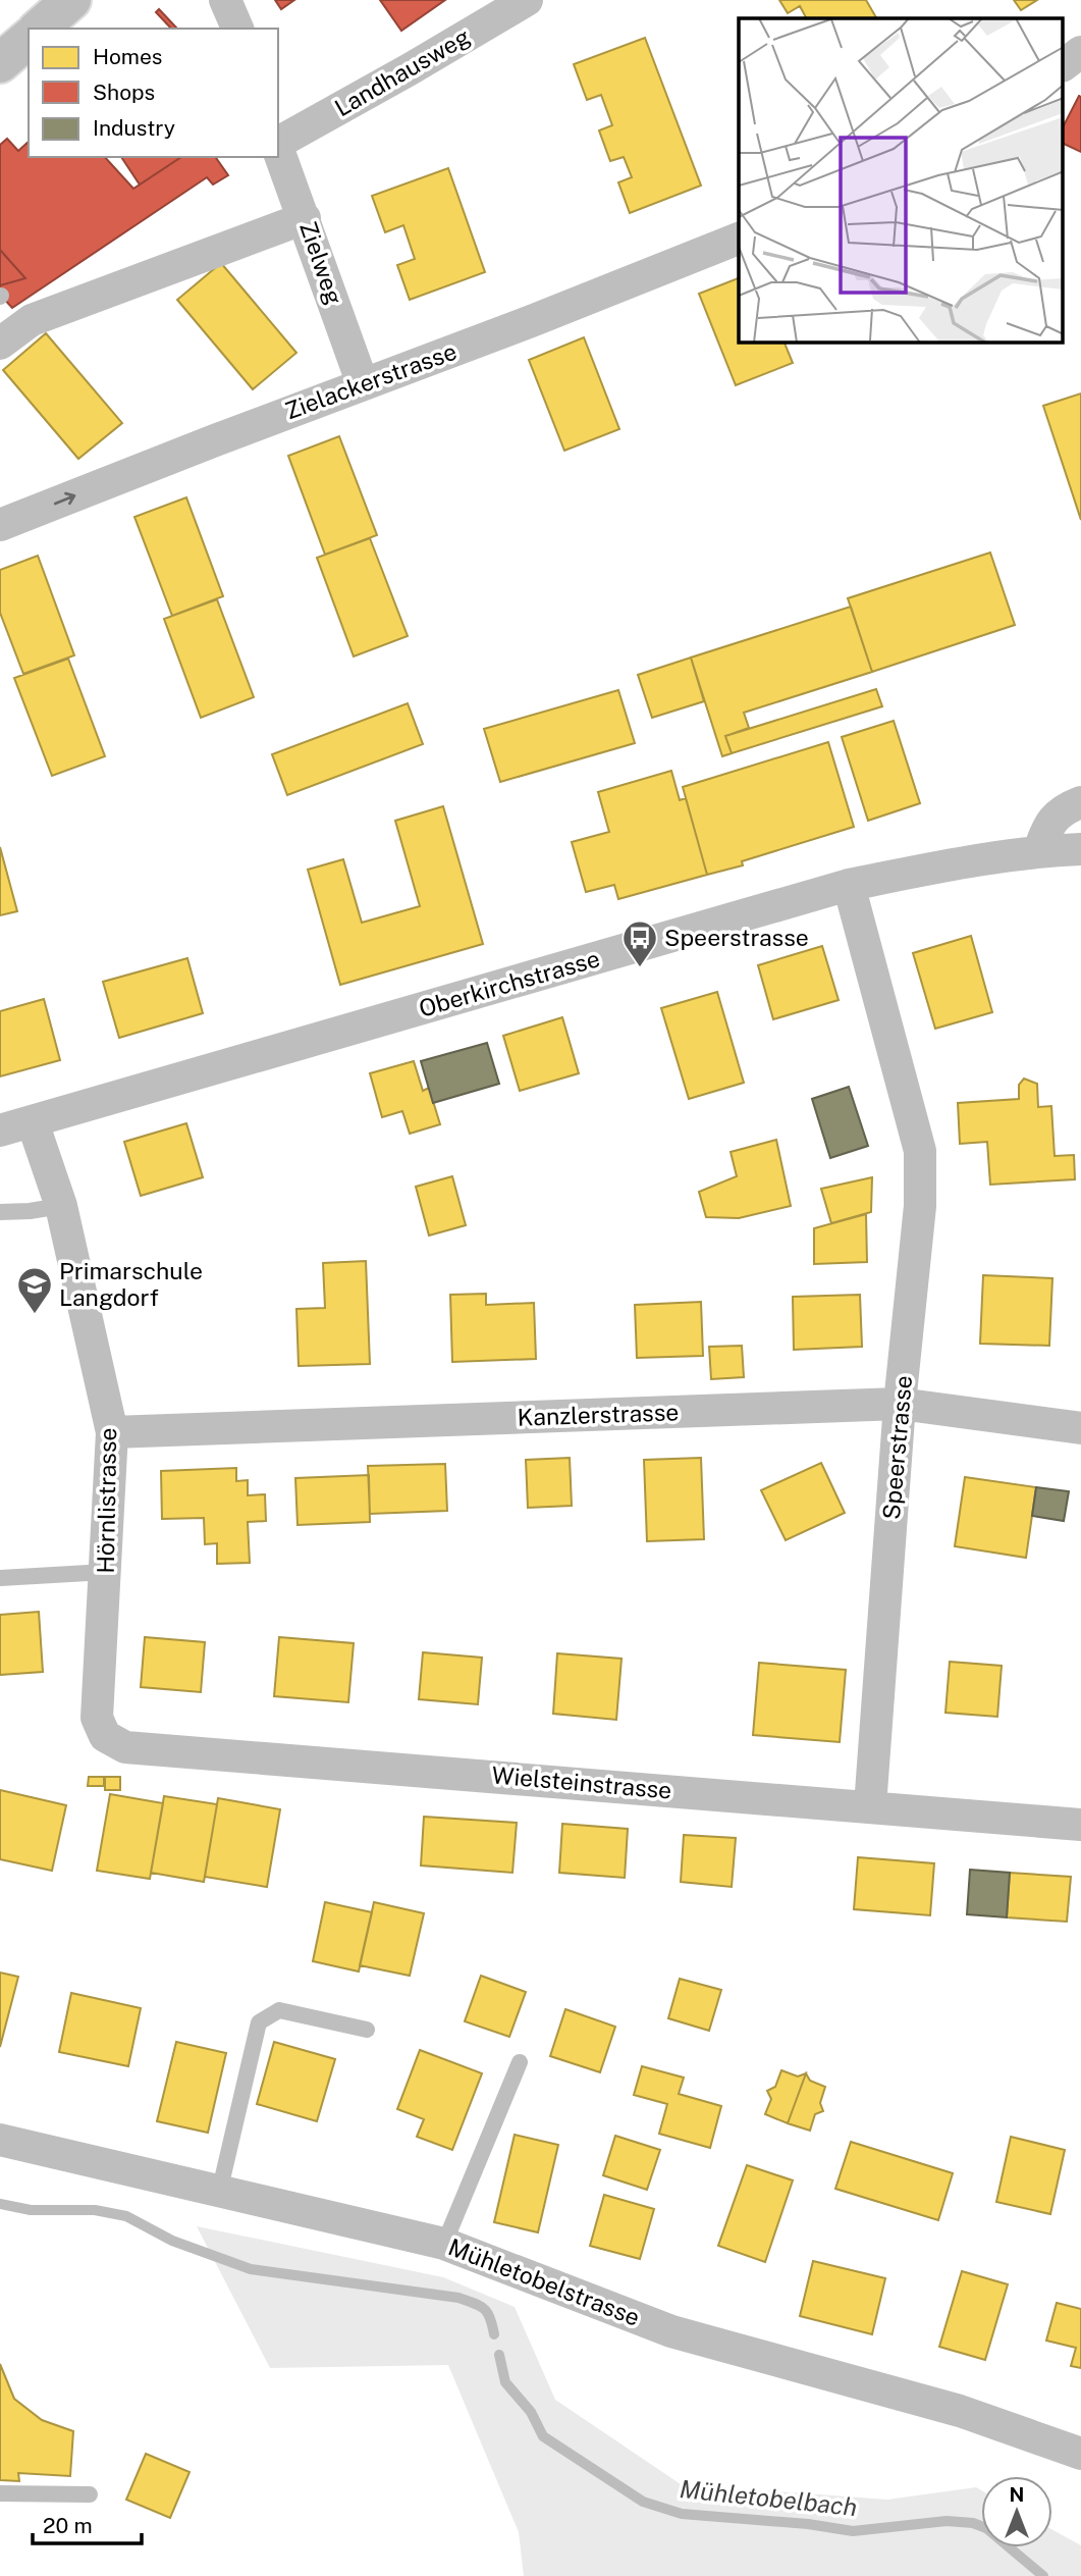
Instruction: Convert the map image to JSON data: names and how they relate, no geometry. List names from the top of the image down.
{
  "streets": {
    "street": [
      "Landhausweg",
      "Zielweg",
      "Zielackerstrasse",
      "Oberkirchstrasse",
      "Kanzlerstrasse",
      "Speerstrasse",
      "Hörnlistrasse",
      "Wielsteinstrasse",
      "Mühletobelstrasse"
    ]
  },
  "crossings": [
    ["Zielweg", "Zielackerstrasse"],
    ["Oberkirchstrasse", "Speerstrasse"],
    ["Oberkirchstrasse", "Hörnlistrasse"],
    ["Kanzlerstrasse", "Speerstrasse"],
    ["Kanzlerstrasse", "Hörnlistrasse"],
    ["Speerstrasse", "Wielsteinstrasse"],
    ["Hörnlistrasse", "Wielsteinstrasse"]
  ],
  "water": ["Mühletobelbach"],
  "places": {
    "bus stop": ["Speerstrasse"],
    "school or university": ["Primarschule Langdorf"]
  },
  "legend": ["Homes", "Shops", "Industry"],
  "scale_bar": "20 m",
  "north": "top"
}
